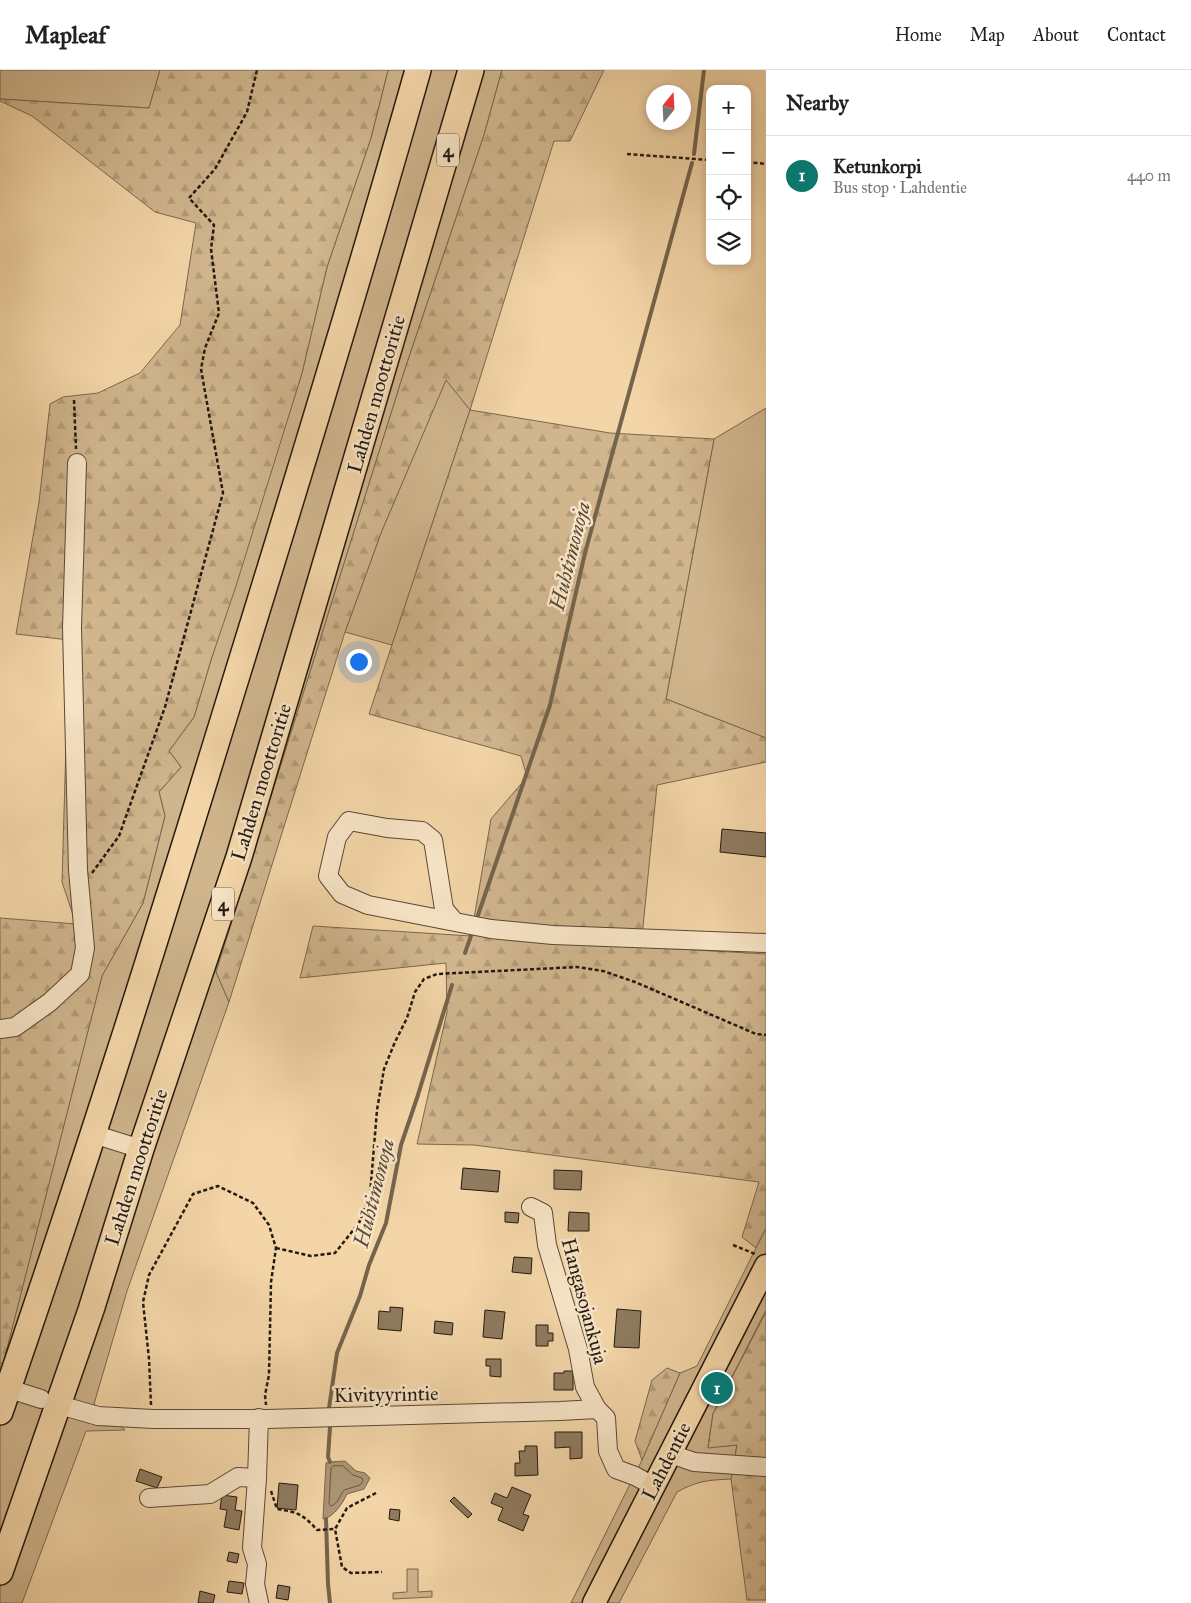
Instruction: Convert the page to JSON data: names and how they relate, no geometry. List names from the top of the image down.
{
  "streets": {
    "highway": ["4", "Lahden moottoritie"],
    "main road": ["Lahdentie"],
    "street": ["Hangasojankuja", "Kivityyrintie"]
  },
  "crossings": [
    ["Hangasojankuja", "Kivityyrintie"]
  ],
  "water": ["Huhtimonoja"],
  "north": "top",
  "page": {
    "header": "Mapleaf",
    "nav": [
      "Home",
      "Map",
      "About",
      "Contact"
    ],
    "heading": "Nearby",
    "map_buttons": ["+", "−"],
    "list": [
      {
        "mark": "1",
        "name": "Ketunkorpi",
        "note": "Bus stop · Lahdentie",
        "value": "440 m"
      }
    ],
    "pins": "1"
  }
}
